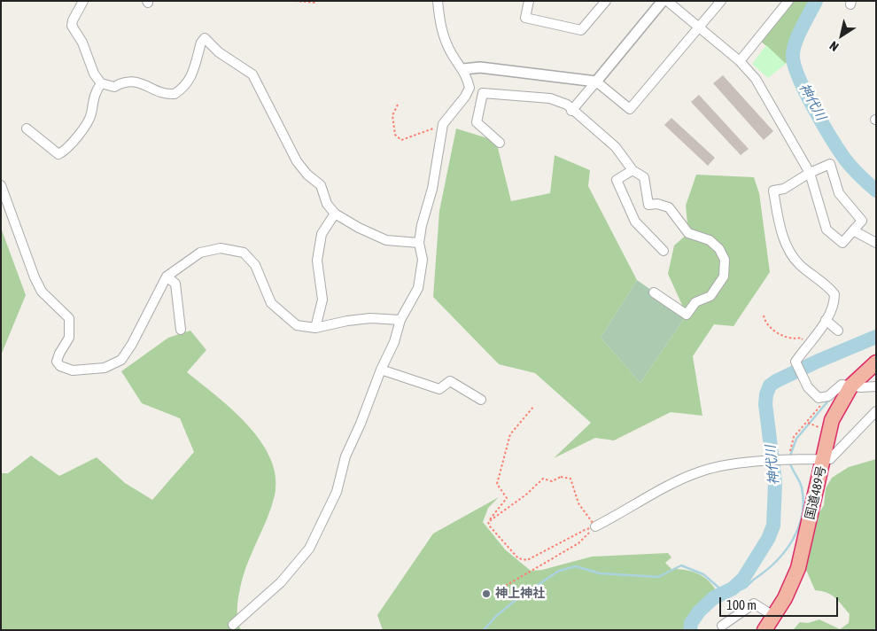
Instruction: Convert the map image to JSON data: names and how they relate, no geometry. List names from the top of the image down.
{
  "streets": {
    "highway": ["国道489号"]
  },
  "water": ["神代川"],
  "places": ["神上神社"],
  "scale_bar": "100 m",
  "north": "bottom left"
}
